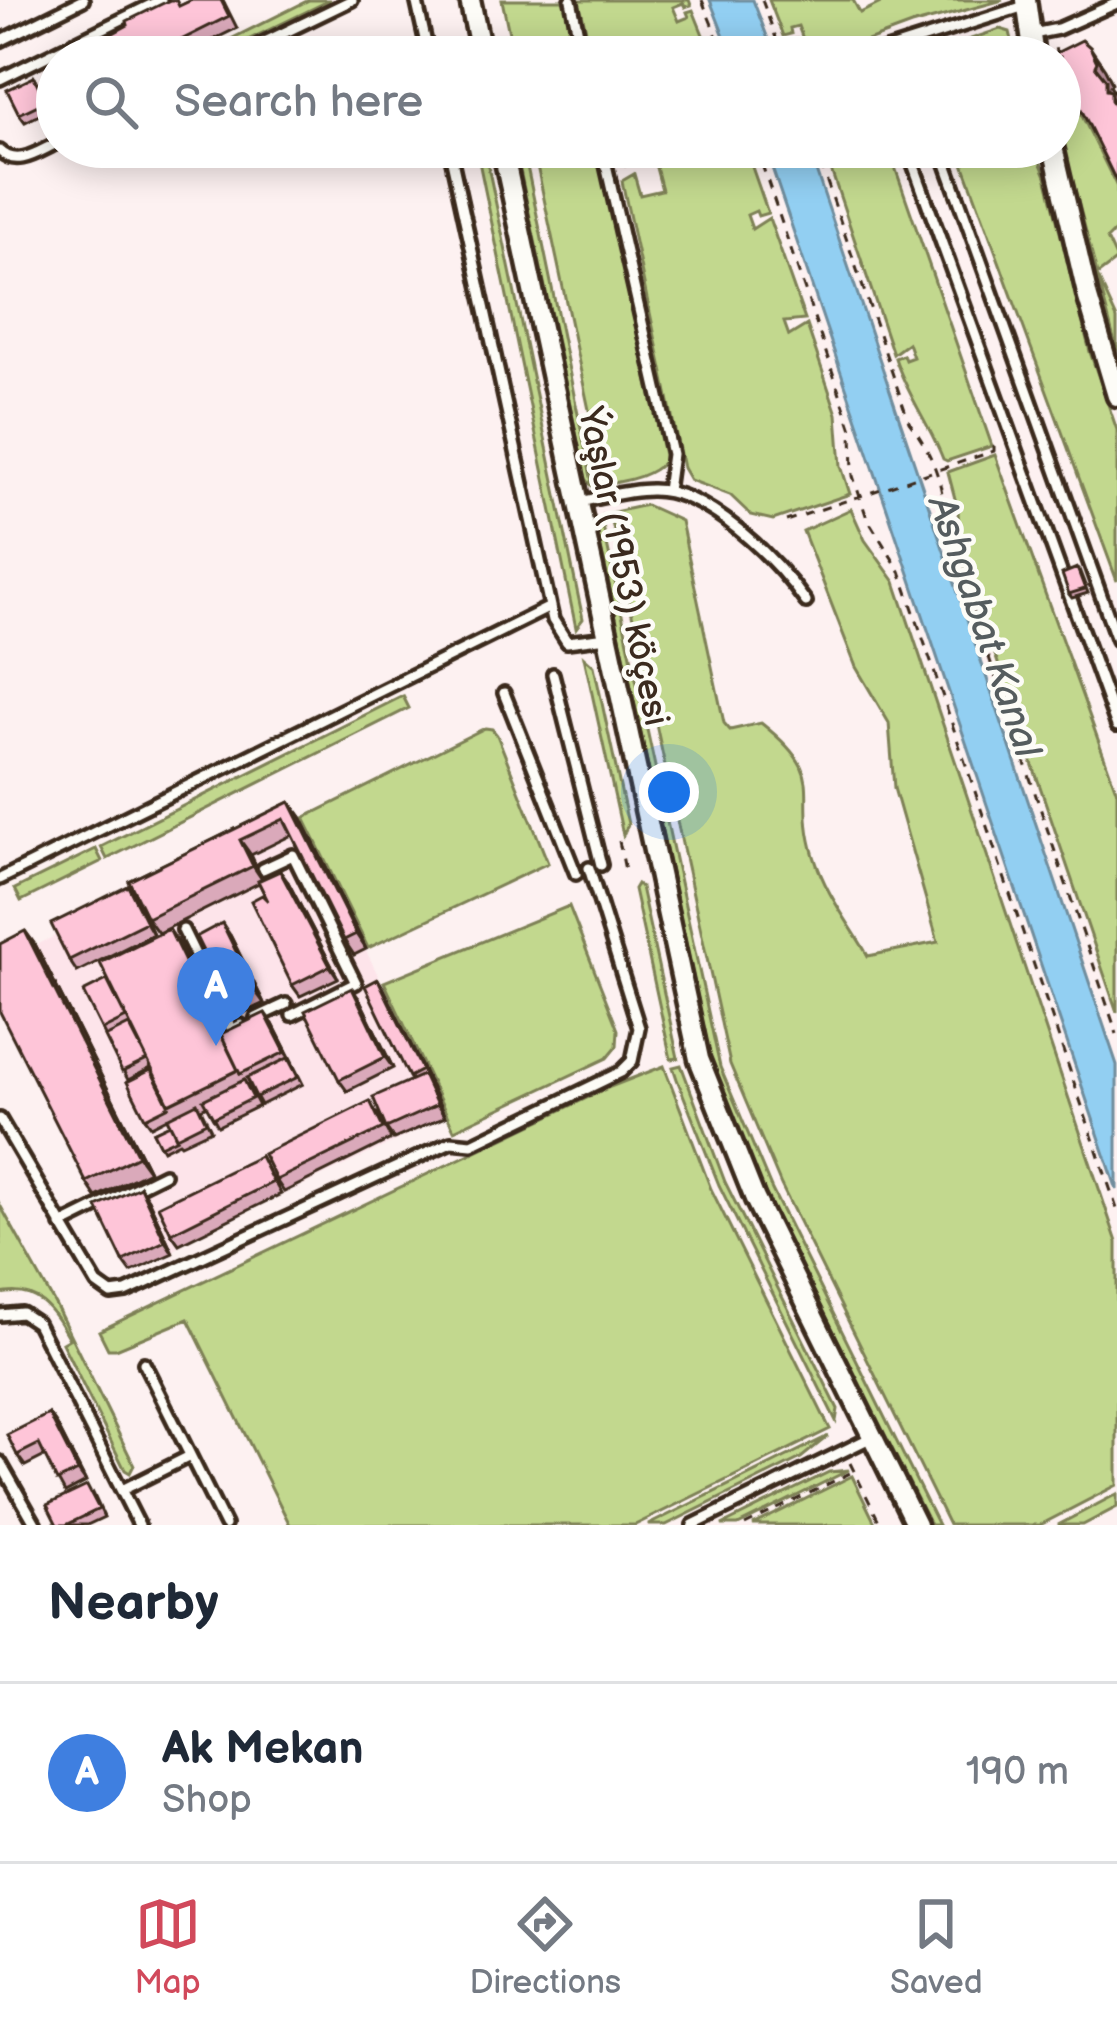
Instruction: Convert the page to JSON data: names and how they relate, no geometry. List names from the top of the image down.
{
  "streets": {
    "street": ["Ýaşlar (1953) köçesi"]
  },
  "water": ["Ashgabat Kanal"],
  "page": {
    "search": "Search here",
    "pins": "A",
    "heading": "Nearby",
    "list": [
      {
        "mark": "A",
        "name": "Ak Mekan",
        "note": "Shop",
        "value": "190 m"
      }
    ],
    "nav": ["Map", "Directions", "Saved"]
  }
}
